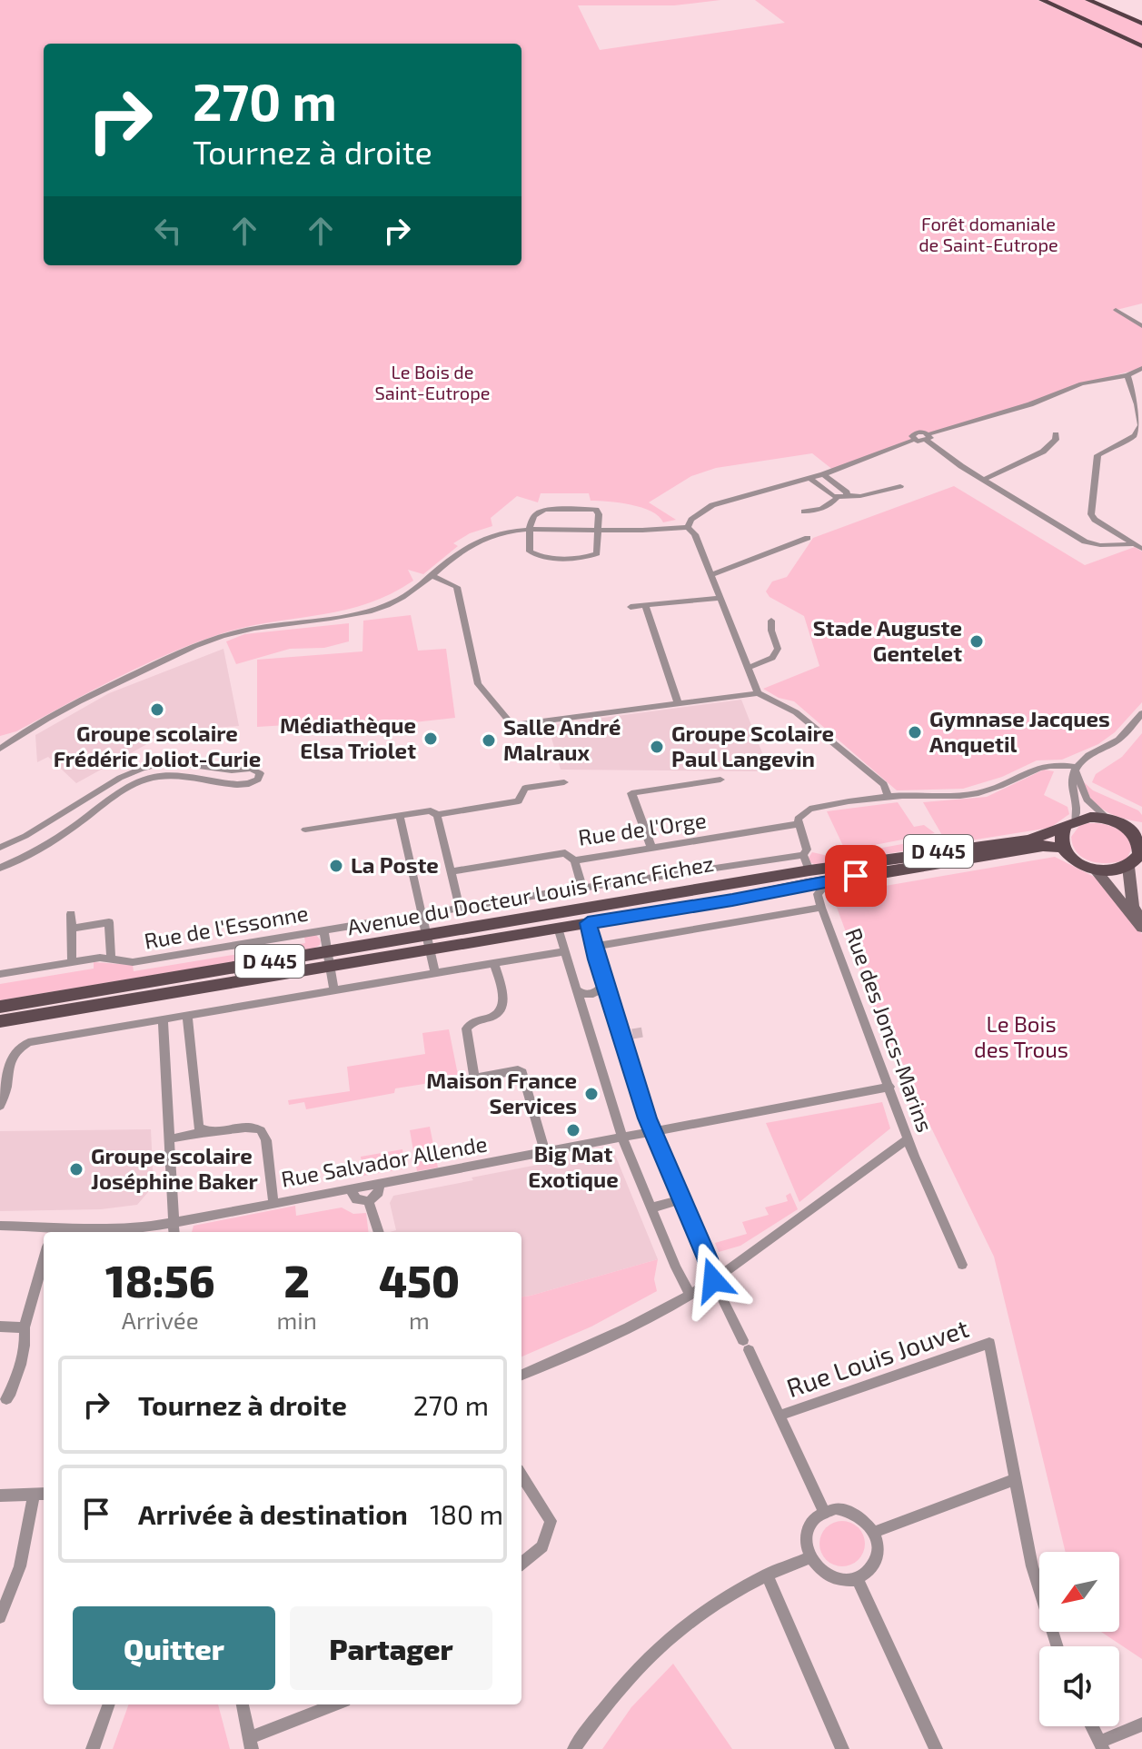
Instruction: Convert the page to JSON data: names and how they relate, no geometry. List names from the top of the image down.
{
  "streets": {
    "main road": ["D 445", "Avenue du Docteur Louis Franc Fichez"],
    "street": [
      "Rue de l'Orge",
      "Rue de l'Essonne",
      "Rue des Joncs-Marins",
      "Rue Salvador Allende",
      "Rue Louis Jouvet"
    ]
  },
  "crossings": [
    ["Avenue du Docteur Louis Franc Fichez", "Rue des Joncs-Marins"],
    ["Rue des Joncs-Marins", "Rue Salvador Allende"]
  ],
  "parks": ["Forêt domaniale de Saint-Eutrope", "Le Bois de Saint-Eutrope", "Le Bois des Trous"],
  "places": [
    "Stade Auguste Gentelet",
    "Groupe scolaire Frédéric Joliot-Curie",
    "Gymnase Jacques Anquetil",
    "Médiathèque Elsa Triolet",
    "Salle André Malraux",
    "Groupe Scolaire Paul Langevin",
    "La Poste",
    "Maison France Services",
    "Big Mat Exotique",
    "Groupe scolaire Joséphine Baker"
  ],
  "north": "bottom left",
  "page": {
    "turn": ["270 m", "Tournez à droite"],
    "eta": [
      "18:56",
      "Arrivée",
      "2",
      "min",
      "450",
      "m"
    ],
    "list": [
      {
        "name": "Tournez à droite",
        "value": "270 m"
      },
      {
        "name": "Arrivée à destination",
        "value": "180 m"
      }
    ],
    "buttons": ["Quitter", "Partager"]
  }
}
